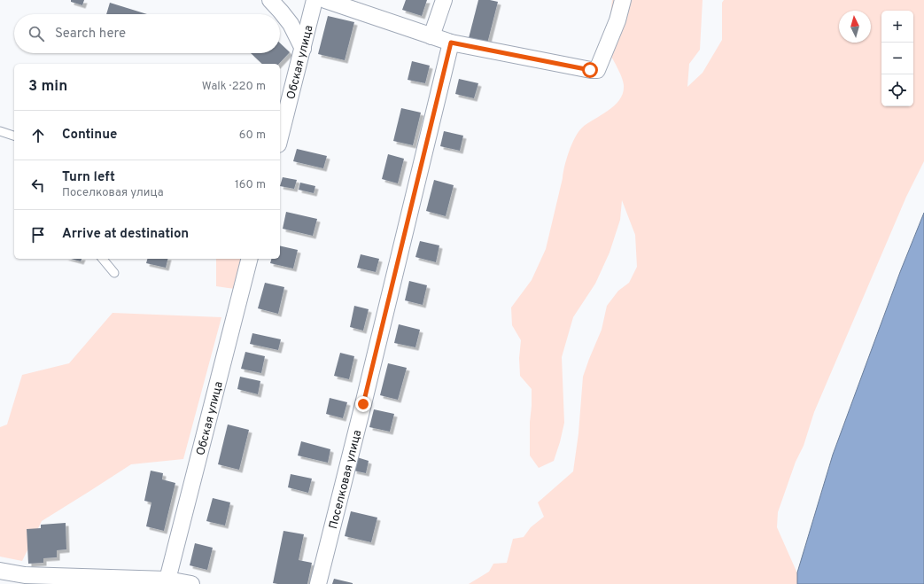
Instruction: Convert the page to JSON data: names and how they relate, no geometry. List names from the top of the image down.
{
  "streets": {
    "street": ["Обская улица", "Поселковая улица"]
  },
  "north": "top",
  "page": {
    "map_buttons": ["+", "−"],
    "search": "Search here",
    "heading": ["3 min", "Walk · 220 m"],
    "list": [
      ["Continue", "60 m"],
      ["Turn left", "Поселковая улица", "160 m"],
      "Arrive at destination"
    ]
  }
}
